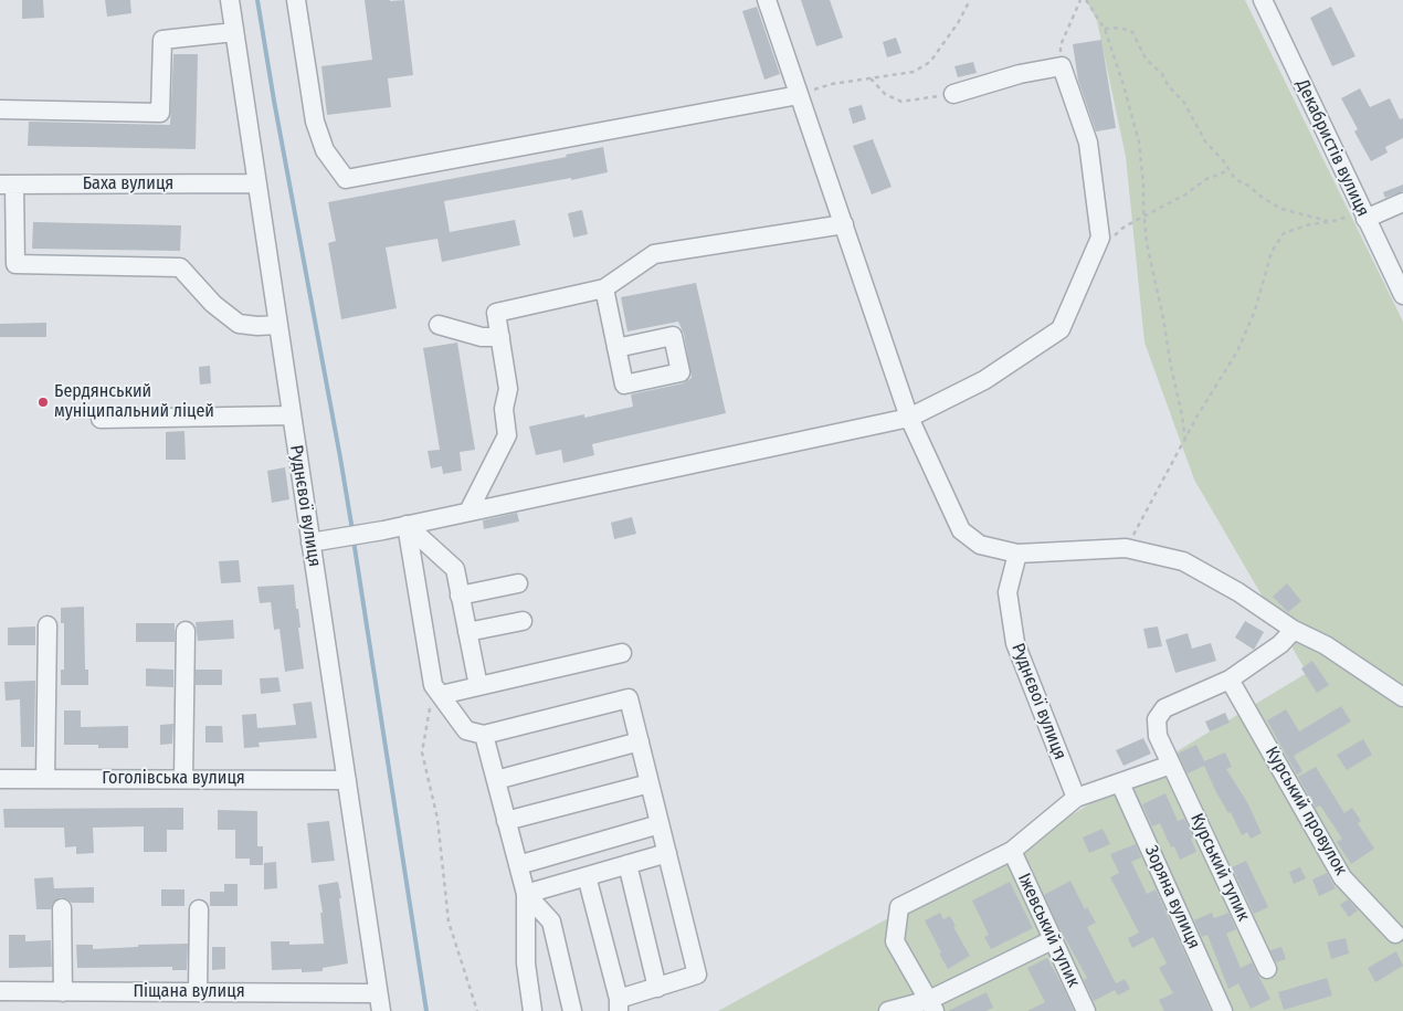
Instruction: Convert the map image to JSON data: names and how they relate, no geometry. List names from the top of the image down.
{
  "streets": {
    "street": [
      "Декабристів вулиця",
      "Баха вулиця",
      "Руднєвої вулиця",
      "Гоголівська вулиця",
      "Курський провулок",
      "Курський тупик",
      "Зоряна вулиця",
      "Іжевський тупик",
      "Піщана вулиця"
    ]
  },
  "crossings": [
    ["Баха вулиця", "Руднєвої вулиця"],
    ["Руднєвої вулиця", "Гоголівська вулиця"],
    ["Руднєвої вулиця", "Піщана вулиця"]
  ],
  "places": ["Бердянський муніципальний ліцей"]
}
